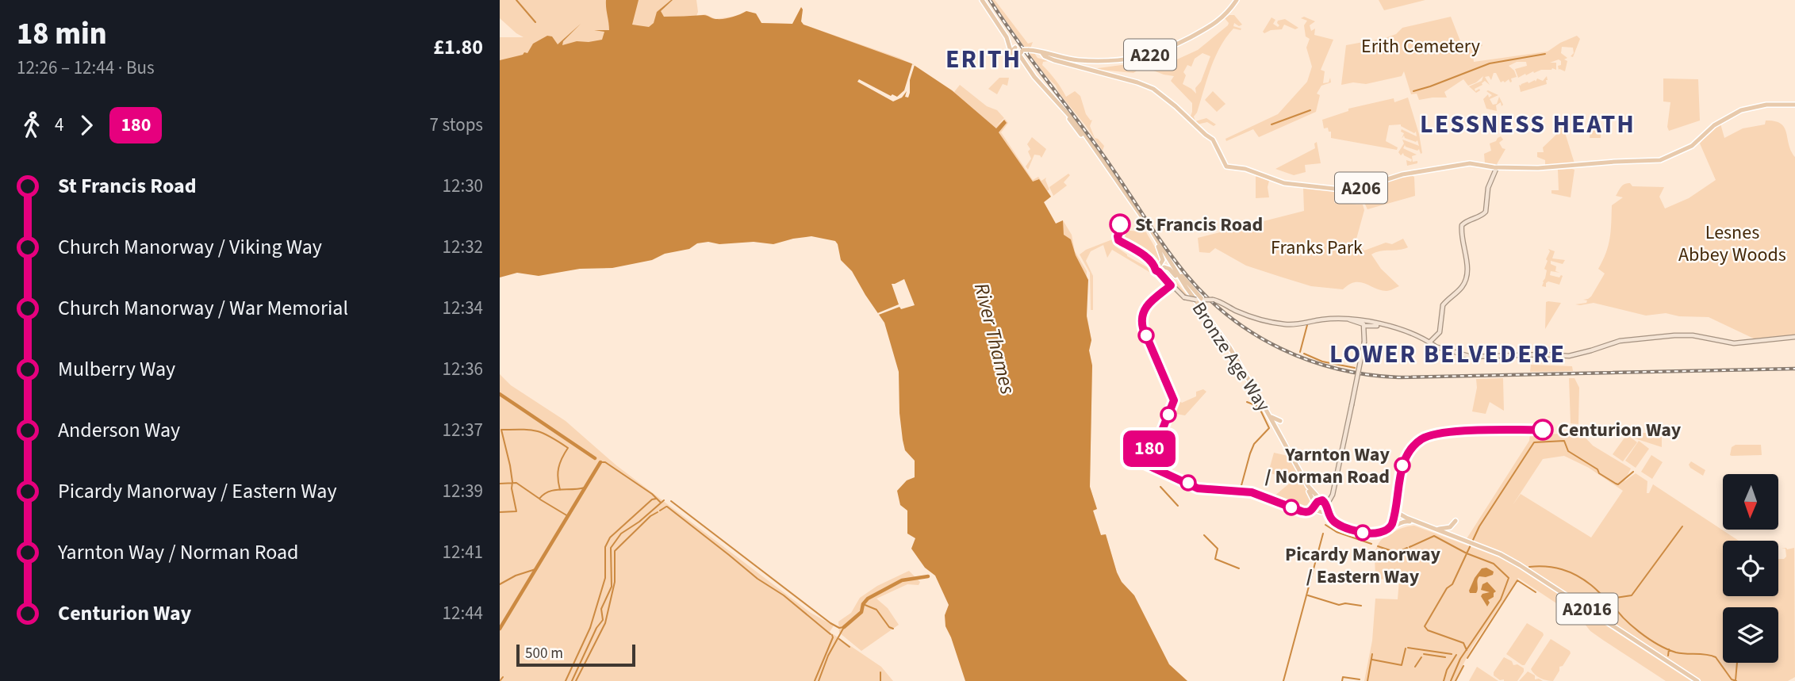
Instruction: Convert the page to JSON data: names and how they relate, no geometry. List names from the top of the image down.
{
  "streets": {
    "main road": [
      "A220",
      "A206",
      "Bronze Age Way",
      "A2016"
    ]
  },
  "crossings": [
    ["A220", "A206"],
    ["A220", "Bronze Age Way"],
    ["Bronze Age Way", "A2016"]
  ],
  "districts": ["ERITH", "LESSNESS HEATH", "LOWER BELVEDERE"],
  "water": ["River Thames"],
  "parks": ["Erith Cemetery", "Lesnes Abbey Woods", "Franks Park"],
  "places": [
    "St Francis Road",
    "Centurion Way",
    "Yarnton Way / Norman Road",
    "Picardy Manorway / Eastern Way"
  ],
  "lines": ["bus line 180"],
  "scale_bar": "500 m",
  "north": "bottom",
  "page": {
    "heading": ["18 min", "12:26 – 12:44 · Bus", "£1.80"],
    "on_map": "180",
    "legs": ["4", "180", "7 stops"],
    "list": [
      {
        "name": "St Francis Road",
        "value": "12:30"
      },
      {
        "name": "Church Manorway / Viking Way",
        "value": "12:32"
      },
      {
        "name": "Church Manorway / War Memorial",
        "value": "12:34"
      },
      {
        "name": "Mulberry Way",
        "value": "12:36"
      },
      {
        "name": "Anderson Way",
        "value": "12:37"
      },
      {
        "name": "Picardy Manorway / Eastern Way",
        "value": "12:39"
      },
      {
        "name": "Yarnton Way / Norman Road",
        "value": "12:41"
      },
      {
        "name": "Centurion Way",
        "value": "12:44"
      }
    ],
    "scale": "500 m"
  }
}
